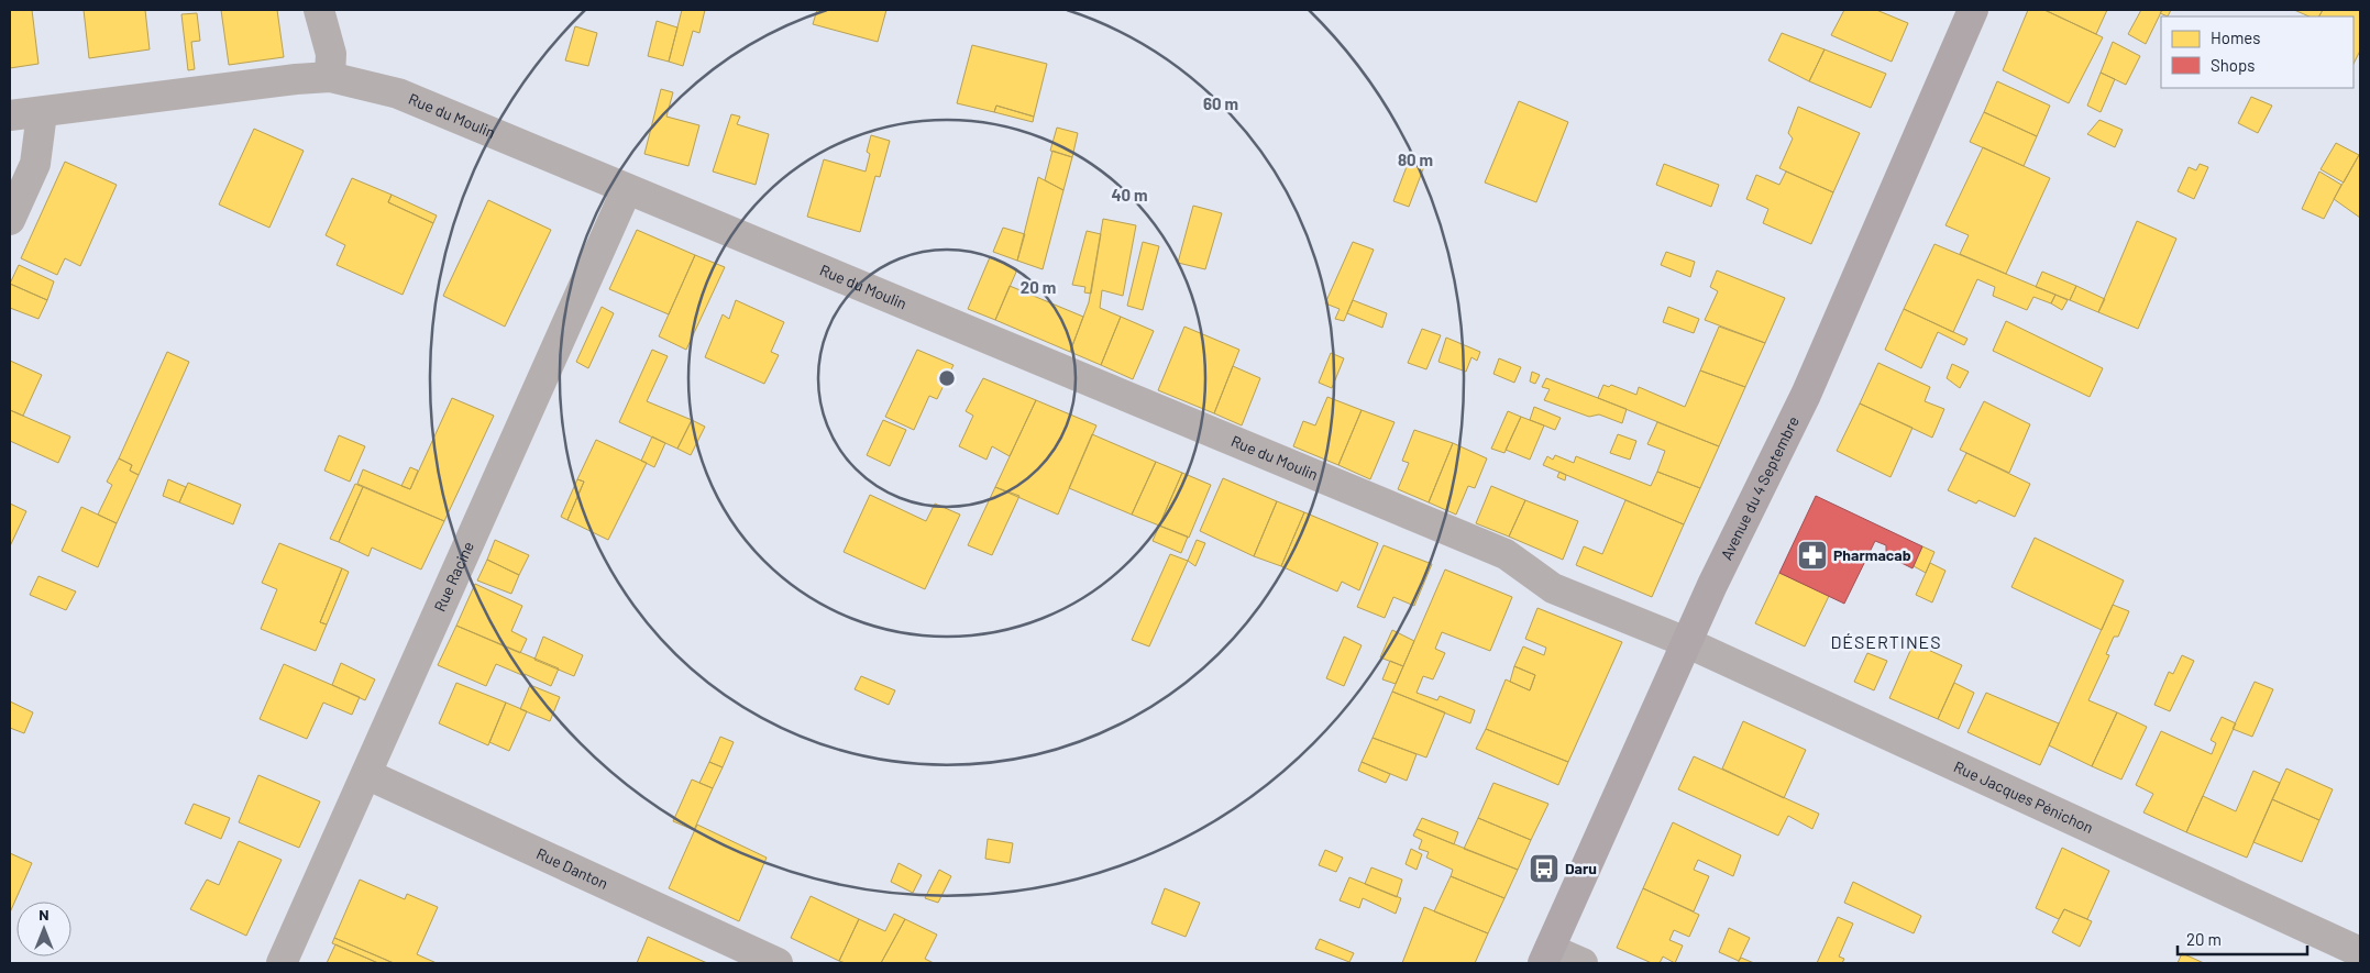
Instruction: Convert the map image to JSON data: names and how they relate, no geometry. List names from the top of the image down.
{
  "streets": {
    "main road": ["Avenue du 4 Septembre"],
    "street": [
      "Rue du Moulin",
      "Rue Racine",
      "Rue Jacques Pénichon",
      "Rue Danton"
    ]
  },
  "crossings": [
    ["Rue du Moulin", "Avenue du 4 Septembre"],
    ["Rue du Moulin", "Rue Racine"],
    ["Rue du Moulin", "Rue Jacques Pénichon"],
    ["Avenue du 4 Septembre", "Rue Jacques Pénichon"],
    ["Rue Racine", "Rue Danton"]
  ],
  "districts": ["DÉSERTINES"],
  "places": {
    "pharmacy": ["Pharmacab"],
    "bus stop": ["Daru"]
  },
  "legend": ["Homes", "Shops"],
  "scale_bar": "20 m",
  "north": "top",
  "rings": [
    "60 m",
    "80 m",
    "40 m",
    "20 m"
  ]
}
